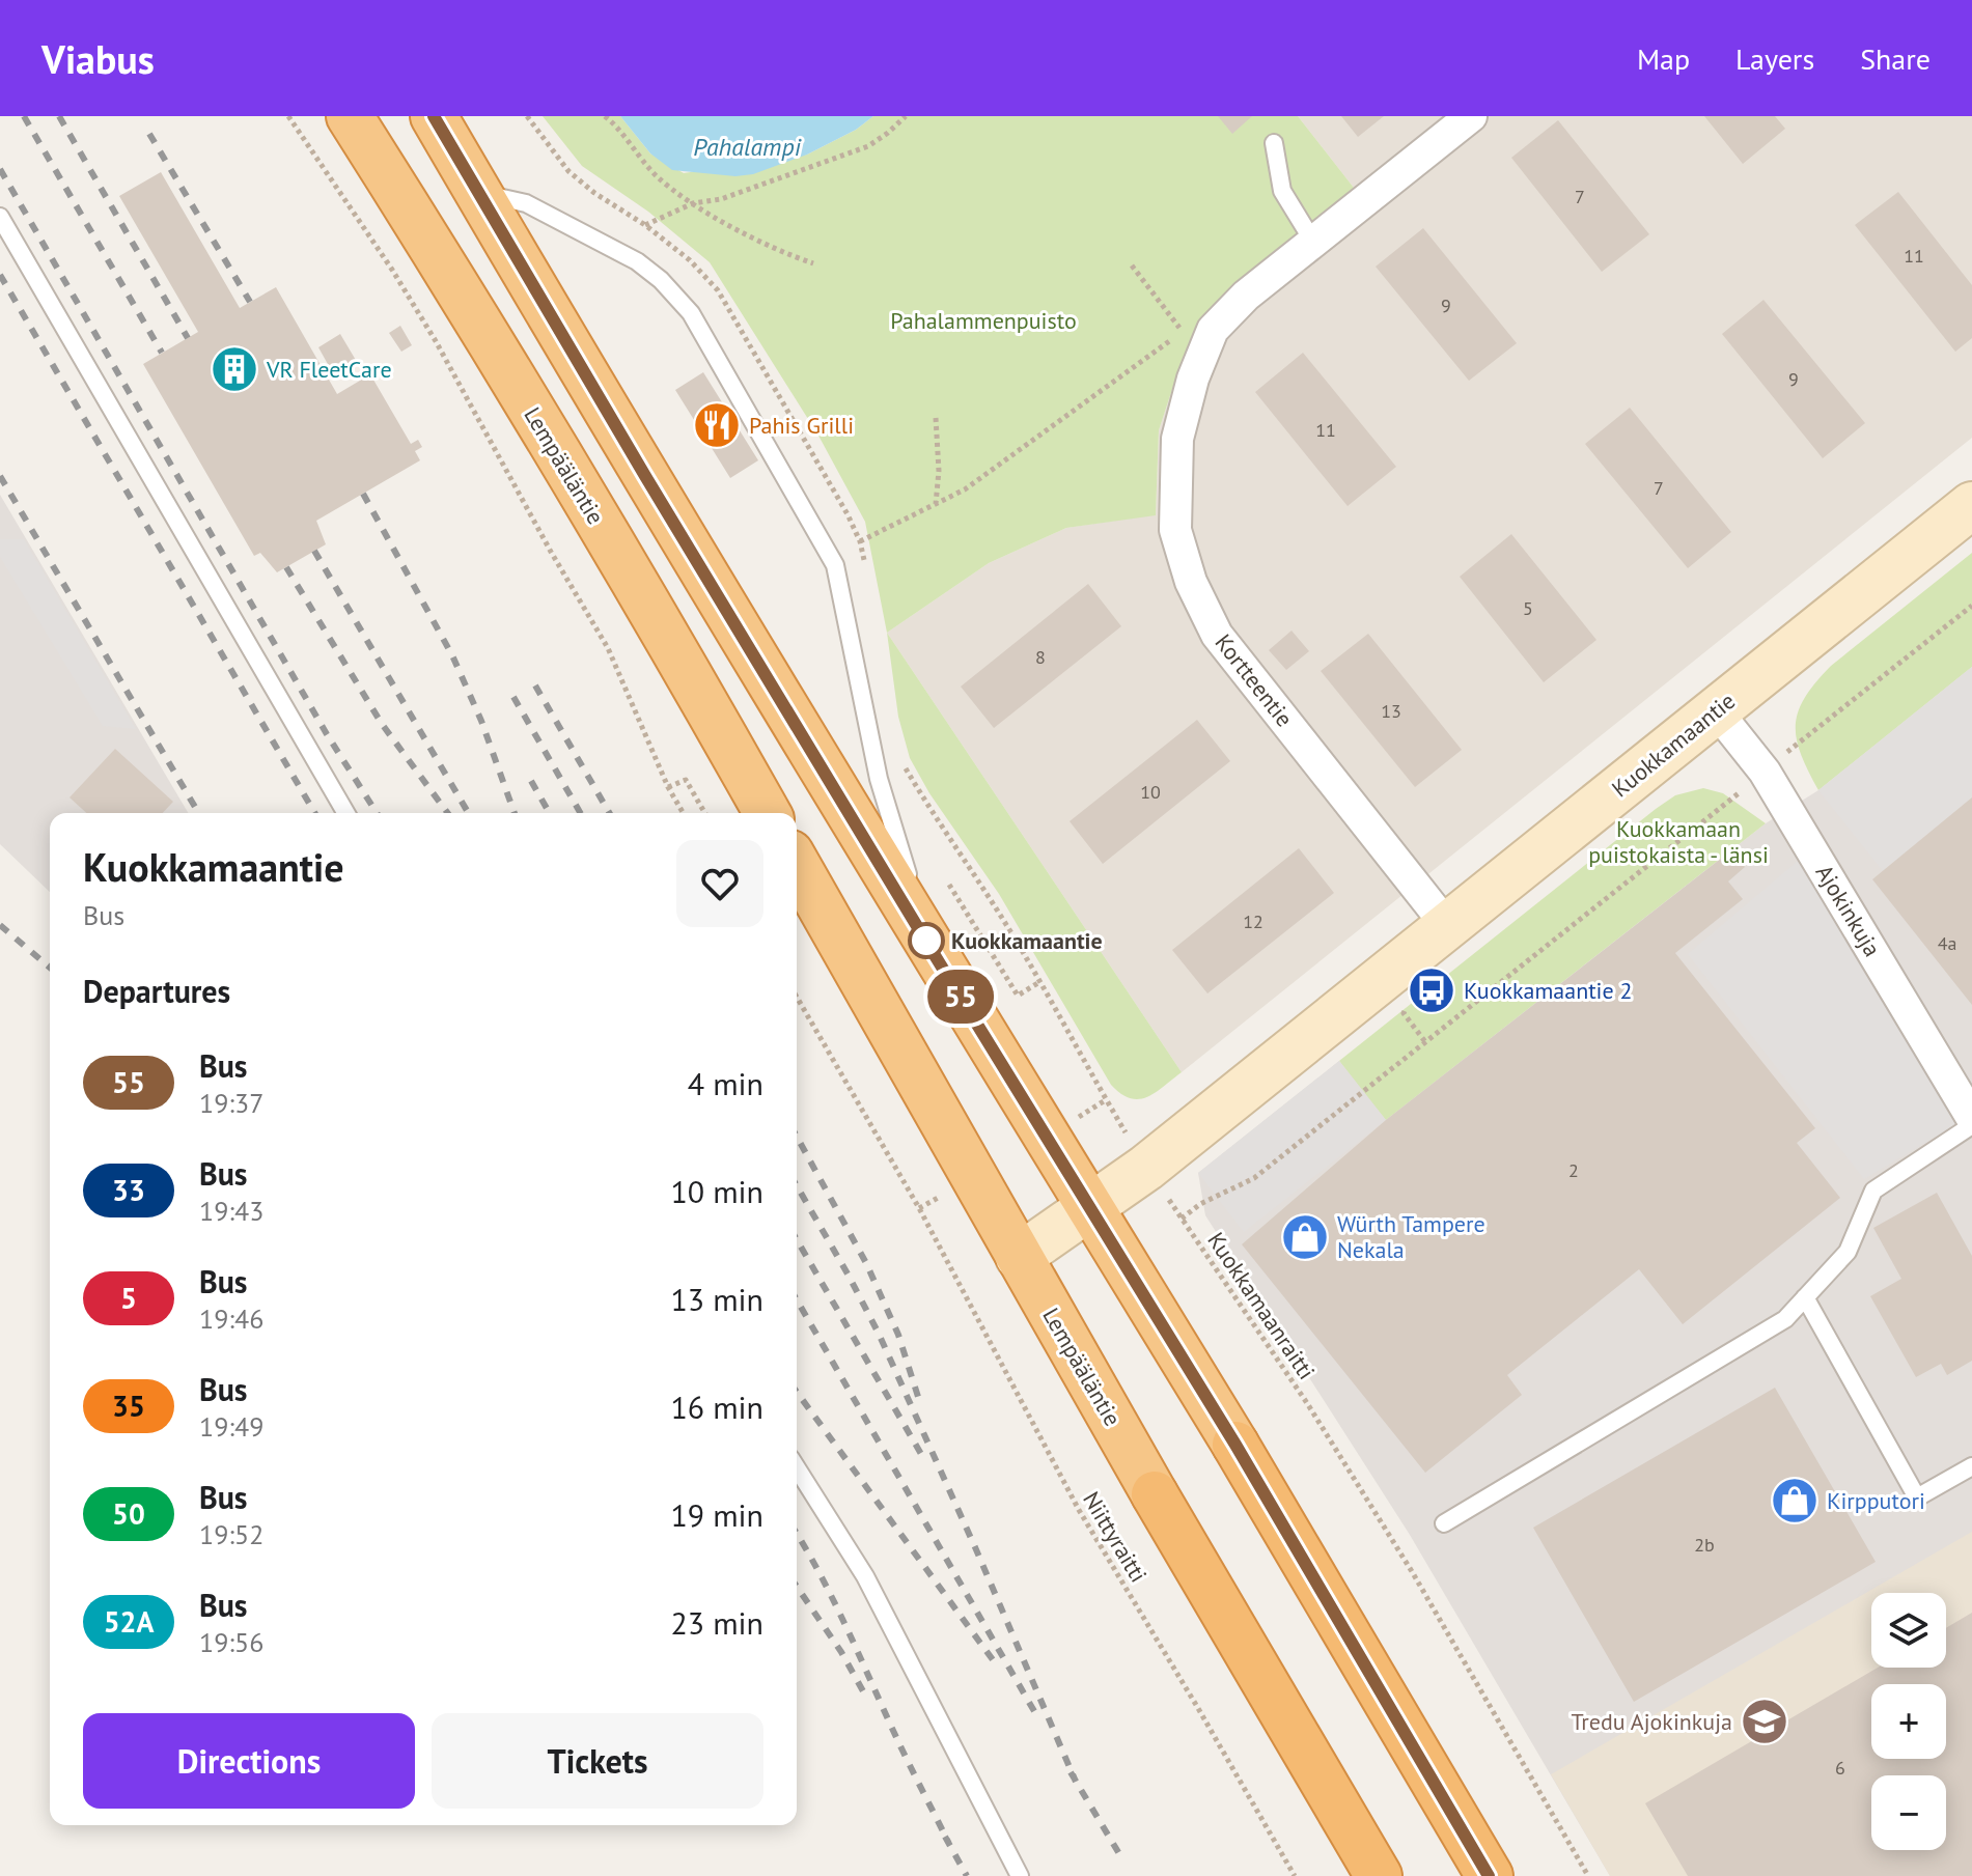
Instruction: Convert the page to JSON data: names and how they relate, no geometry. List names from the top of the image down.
{
  "streets": {
    "highway": ["Lempääläntie"],
    "main road": ["Kuokkamaantie"],
    "street": ["Kortteentie", "Ajokinkuja"],
    "path": ["Kuokkamaanraitti", "Niittyraitti"]
  },
  "crossings": [
    ["Lempääläntie", "Kuokkamaantie"],
    ["Kortteentie", "Kuokkamaantie"],
    ["Kuokkamaantie", "Ajokinkuja"],
    ["Kuokkamaantie", "Kuokkamaanraitti"]
  ],
  "water": ["Pahalampi"],
  "parks": ["Pahalammenpuisto", "Kuokkamaan puistokaista - länsi"],
  "places": {
    "building": ["VR FleetCare"],
    "restaurant": ["Pahis Grilli"],
    "other": ["Kuokkamaantie"],
    "bus stop": ["Kuokkamaantie 2"],
    "shop": ["Würth Tampere Nekala", "Kirpputori"],
    "school or university": ["Tredu Ajokinkuja"]
  },
  "lines": ["bus line 55"],
  "house_numbers": [
    "7",
    "11",
    "9",
    "9",
    "11",
    "7",
    "5",
    "8",
    "13",
    "10",
    "12",
    "4a",
    "2",
    "2b",
    "6"
  ],
  "page": {
    "header": "Viabus",
    "nav": ["Map", "Layers", "Share"],
    "on_map": "55",
    "heading": [
      ["Kuokkamaantie", "Bus"],
      "Departures"
    ],
    "list": [
      {
        "mark": "55",
        "name": "Bus",
        "note": "19:37",
        "value": "4 min"
      },
      {
        "mark": "33",
        "name": "Bus",
        "note": "19:43",
        "value": "10 min"
      },
      {
        "mark": "5",
        "name": "Bus",
        "note": "19:46",
        "value": "13 min"
      },
      {
        "mark": "35",
        "name": "Bus",
        "note": "19:49",
        "value": "16 min"
      },
      {
        "mark": "50",
        "name": "Bus",
        "note": "19:52",
        "value": "19 min"
      },
      {
        "mark": "52A",
        "name": "Bus",
        "note": "19:56",
        "value": "23 min"
      }
    ],
    "map_buttons": ["+", "−"],
    "buttons": ["Directions", "Tickets"]
  }
}
